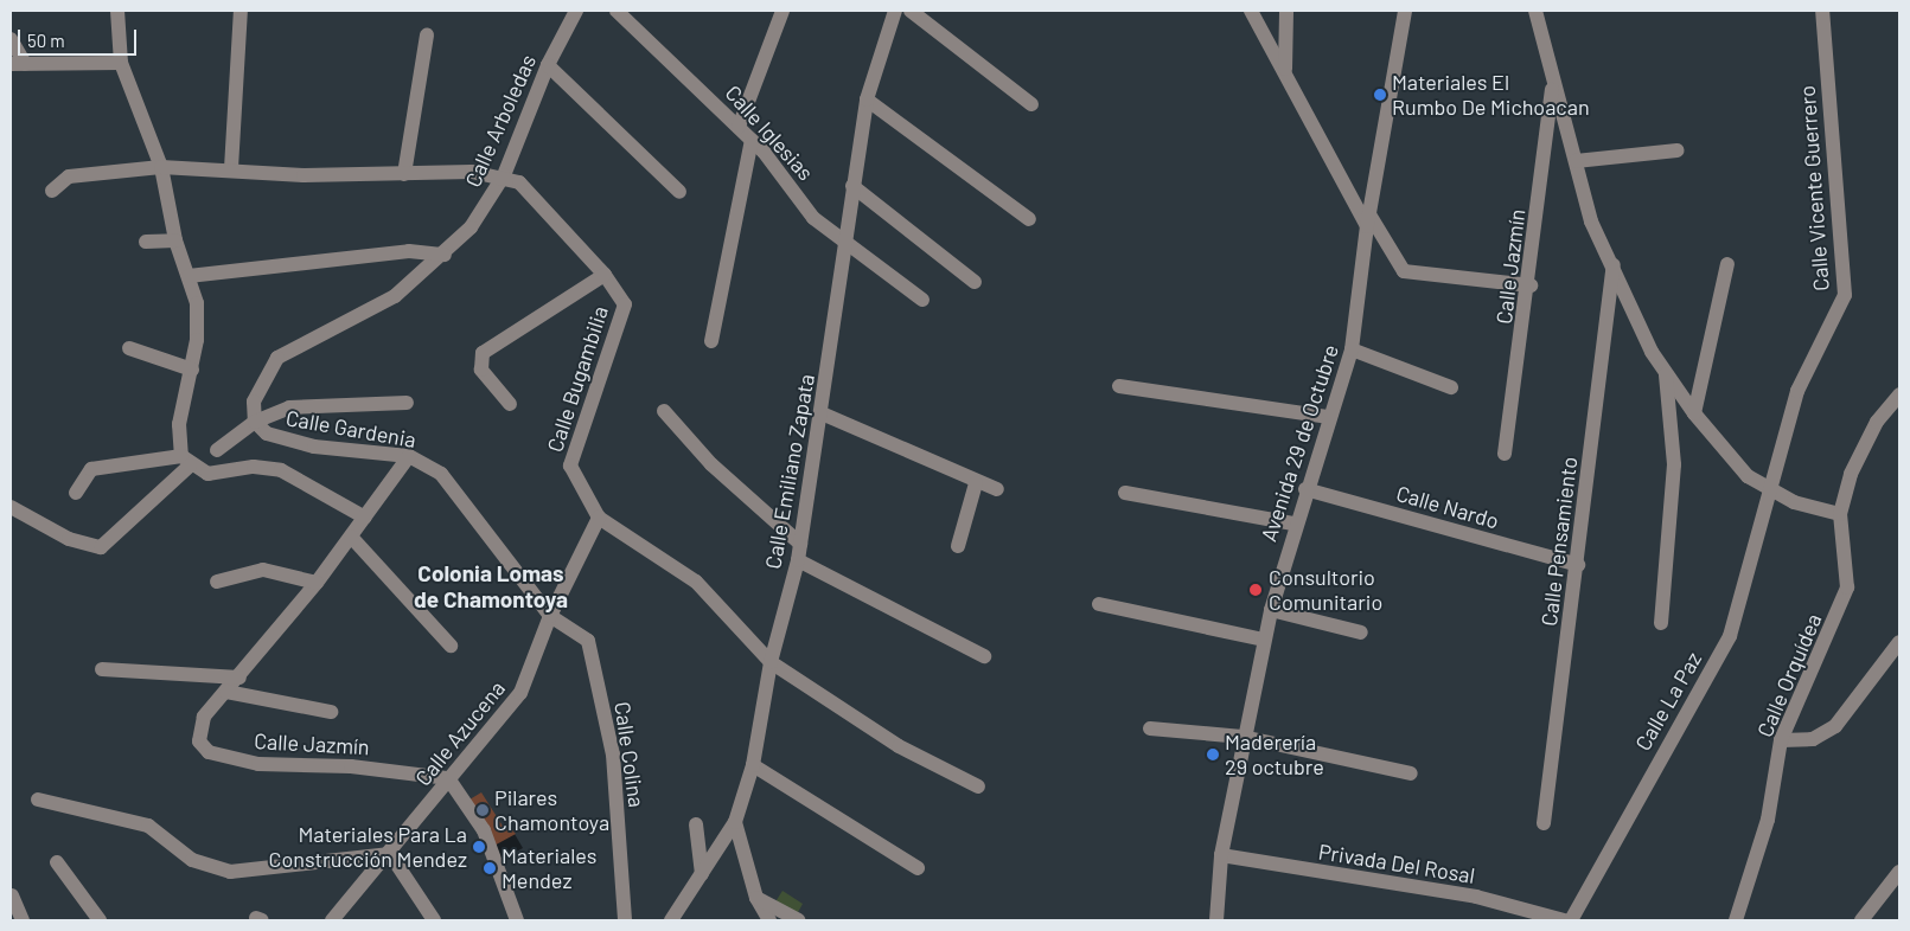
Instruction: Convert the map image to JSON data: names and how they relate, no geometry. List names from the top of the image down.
{
  "streets": {
    "street": [
      "Calle Arboledas",
      "Calle Iglesias",
      "Calle Vicente Guerrero",
      "Calle Jazmín",
      "Calle Bugambilia",
      "Calle Gardenia",
      "Avenida 29 de Octubre",
      "Calle Emiliano Zapata",
      "Calle Nardo",
      "Calle Pensamiento",
      "Calle Orquídea",
      "Calle La Paz",
      "Calle Azucena",
      "Calle Colina",
      "Privada Del Rosal"
    ]
  },
  "crossings": [
    ["Calle Arboledas", "Calle Bugambilia"],
    ["Calle Arboledas", "Calle Gardenia"],
    ["Calle Iglesias", "Calle Emiliano Zapata"],
    ["Calle Vicente Guerrero", "Calle La Paz"],
    ["Calle Jazmín", "Calle Gardenia"],
    ["Calle Jazmín", "Calle Azucena"],
    ["Calle Bugambilia", "Calle Emiliano Zapata"],
    ["Calle Bugambilia", "Calle Azucena"],
    ["Calle Gardenia", "Calle Azucena"],
    ["Calle Gardenia", "Calle Colina"],
    ["Avenida 29 de Octubre", "Calle Nardo"],
    ["Avenida 29 de Octubre", "Privada Del Rosal"],
    ["Calle Nardo", "Calle Pensamiento"],
    ["Calle Azucena", "Calle Colina"]
  ],
  "districts": ["Colonia Lomas de Chamontoya"],
  "places": [
    "Materiales El Rumbo De Michoacan",
    "Consultorio Comunitario",
    "Maderería 29 octubre",
    "Pilares Chamontoya",
    "Materiales Para La Construcción Mendez",
    "Materiales Mendez"
  ],
  "scale_bar": "50 m"
}
